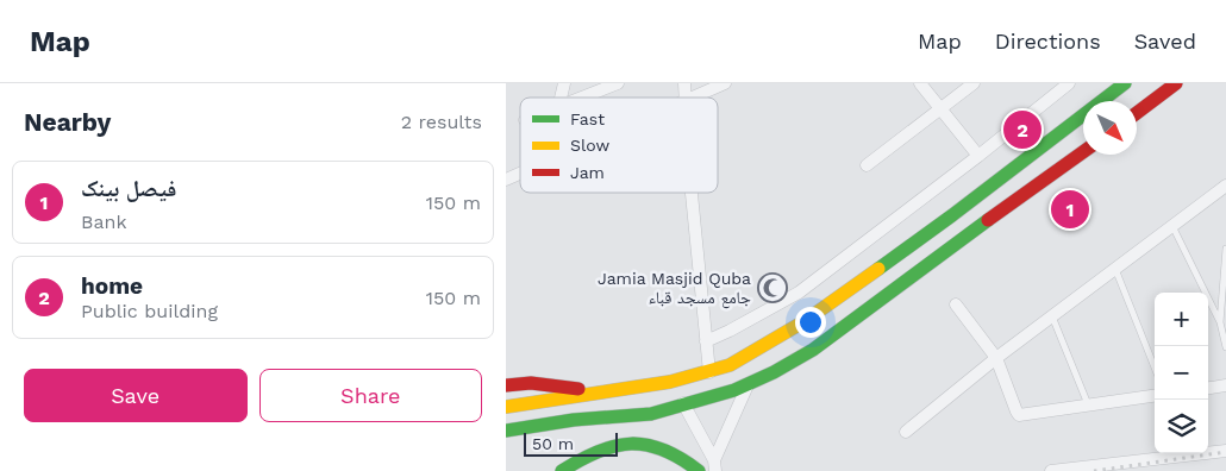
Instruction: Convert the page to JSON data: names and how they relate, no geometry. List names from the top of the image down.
{
  "places": {
    "mosque": ["Jamia Masjid Quba جامع مسجد قباء"]
  },
  "legend": ["Fast", "Slow", "Jam"],
  "scale_bar": "50 m",
  "north": "bottom right",
  "page": {
    "header": "Map",
    "nav": ["Map", "Directions", "Saved"],
    "heading": ["Nearby", "2 results"],
    "pins": ["2", "1"],
    "list": [
      {
        "mark": "1",
        "name": "فیصل بینک",
        "note": "Bank",
        "value": "150 m"
      },
      {
        "mark": "2",
        "name": "home",
        "note": "Public building",
        "value": "150 m"
      }
    ],
    "map_buttons": ["+", "−"],
    "buttons": ["Save", "Share"],
    "scale": "50 m"
  }
}
